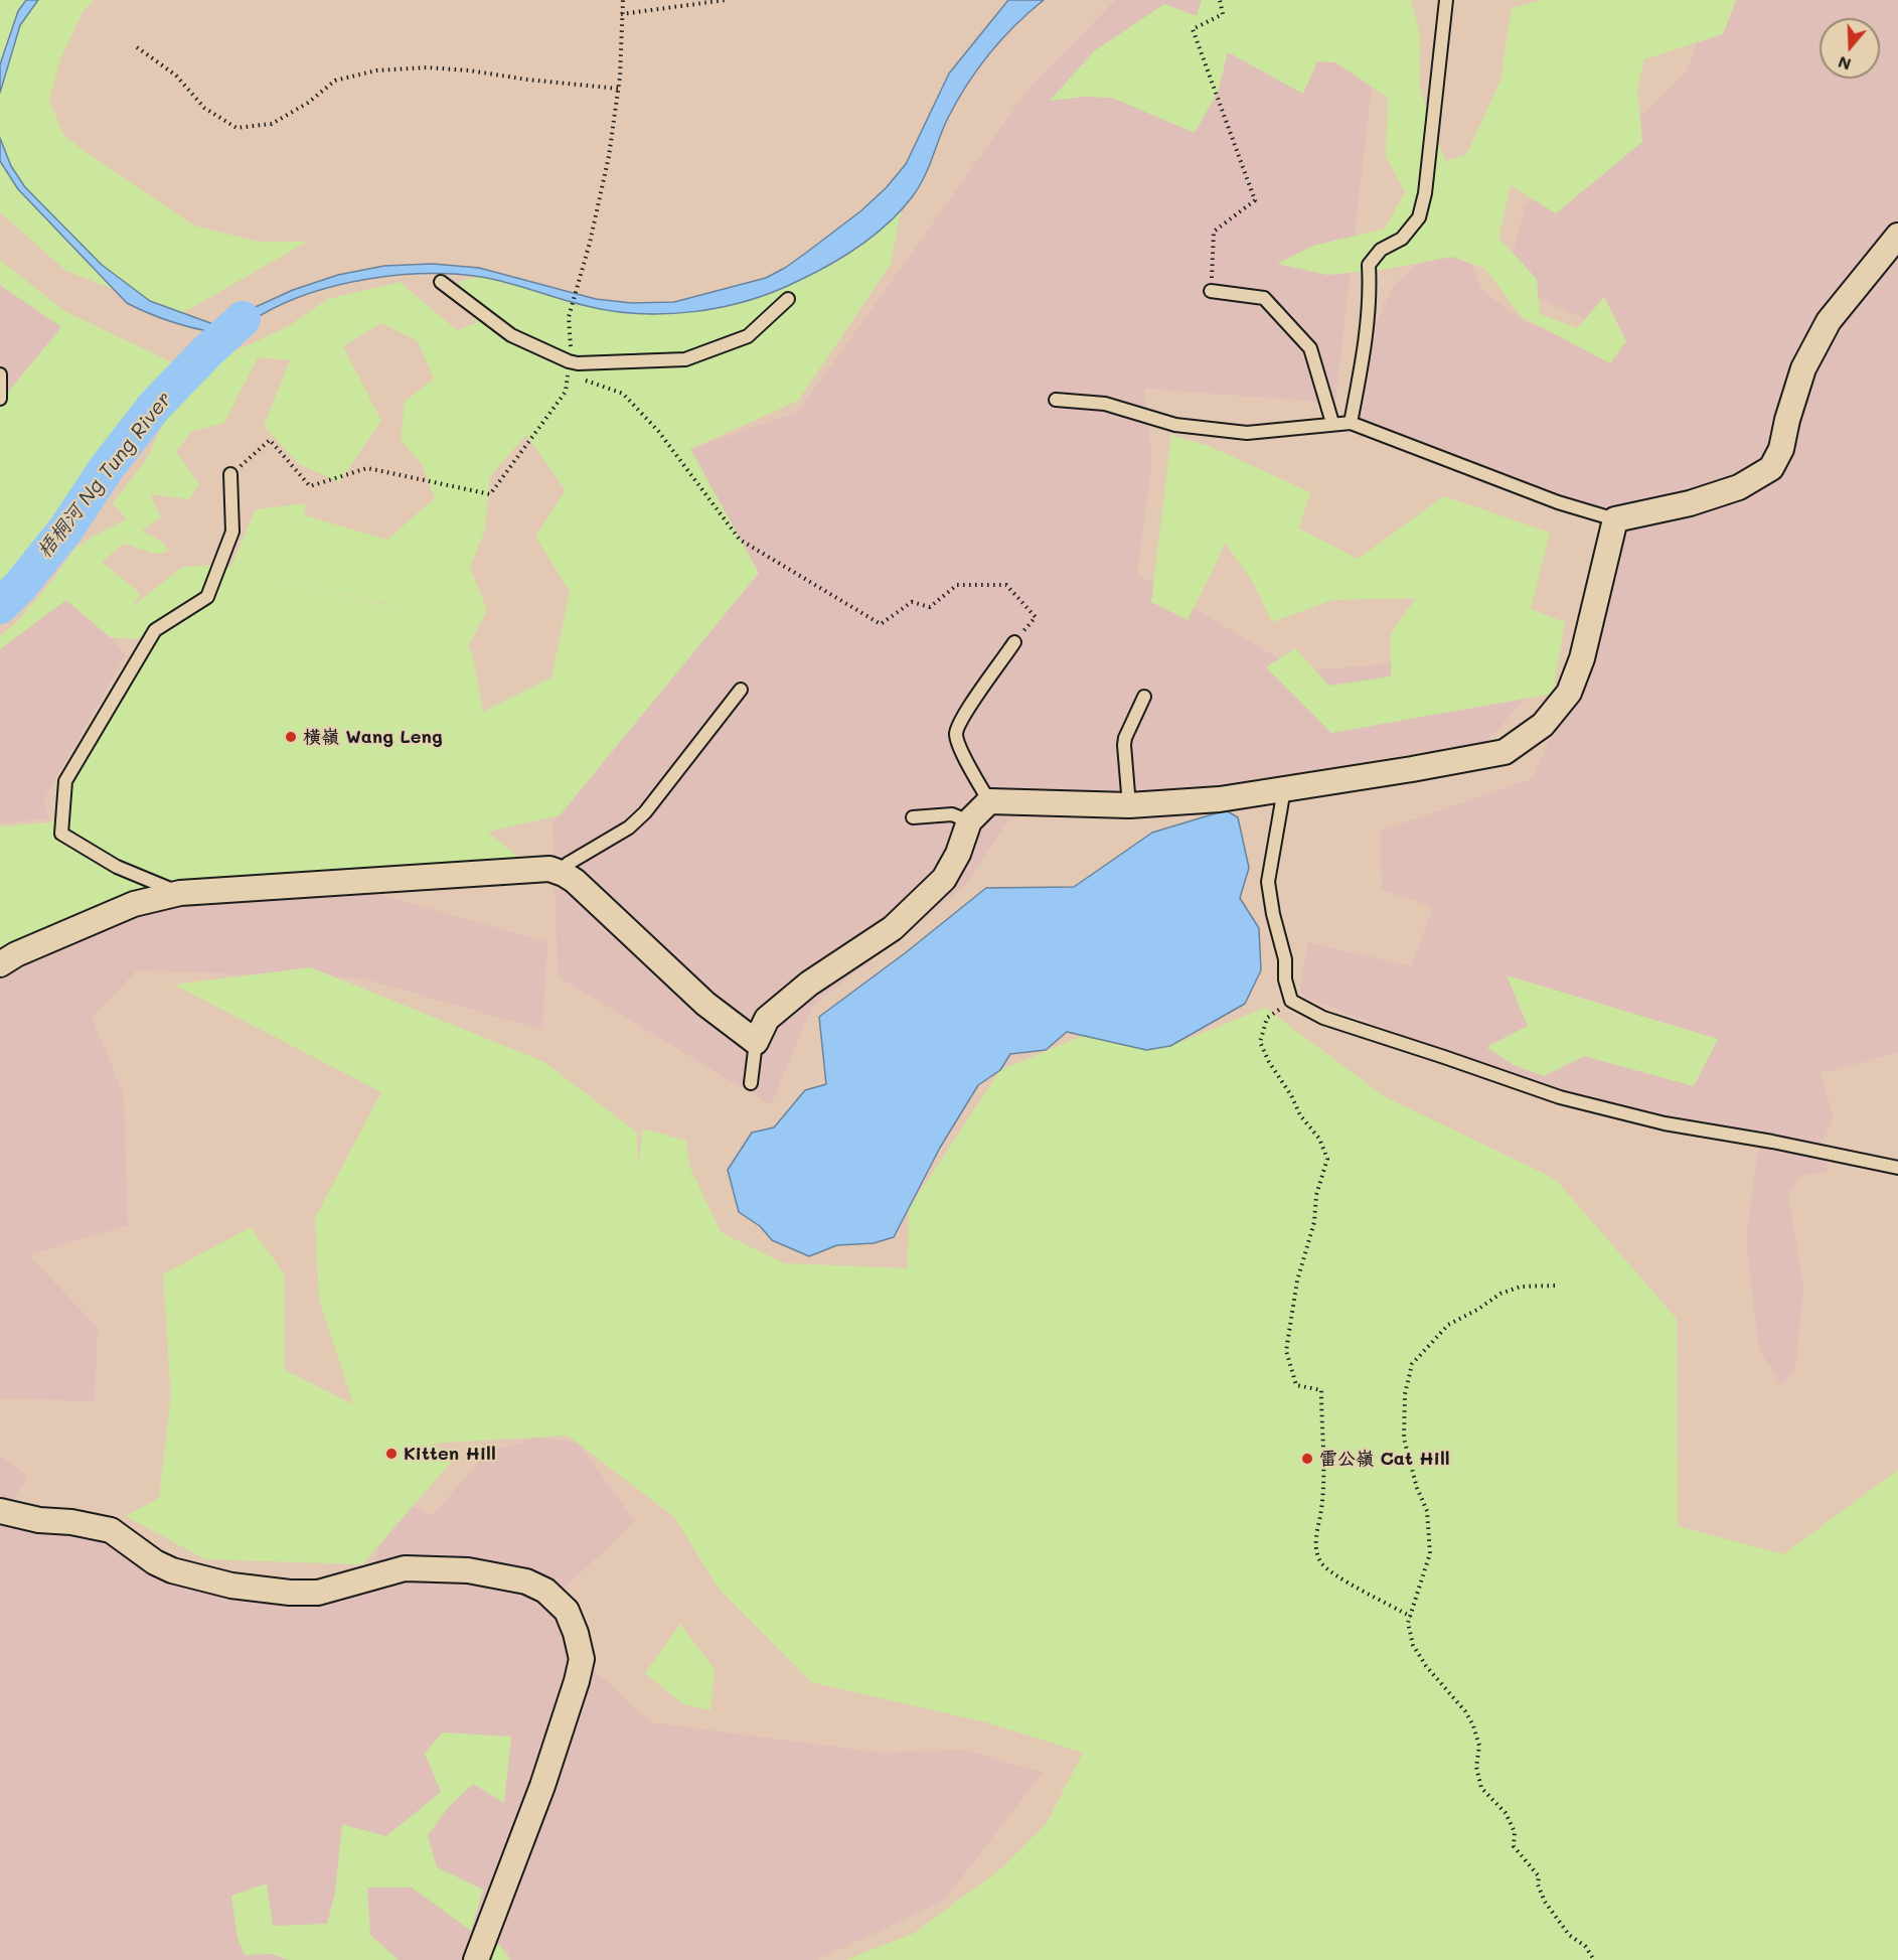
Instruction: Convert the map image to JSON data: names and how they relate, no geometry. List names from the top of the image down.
{
  "water": ["梧桐河 Ng Tung River"],
  "places": ["橫嶺 Wang Leng", "Kitten Hill", "雷公嶺 Cat Hill"],
  "north": "bottom"
}
